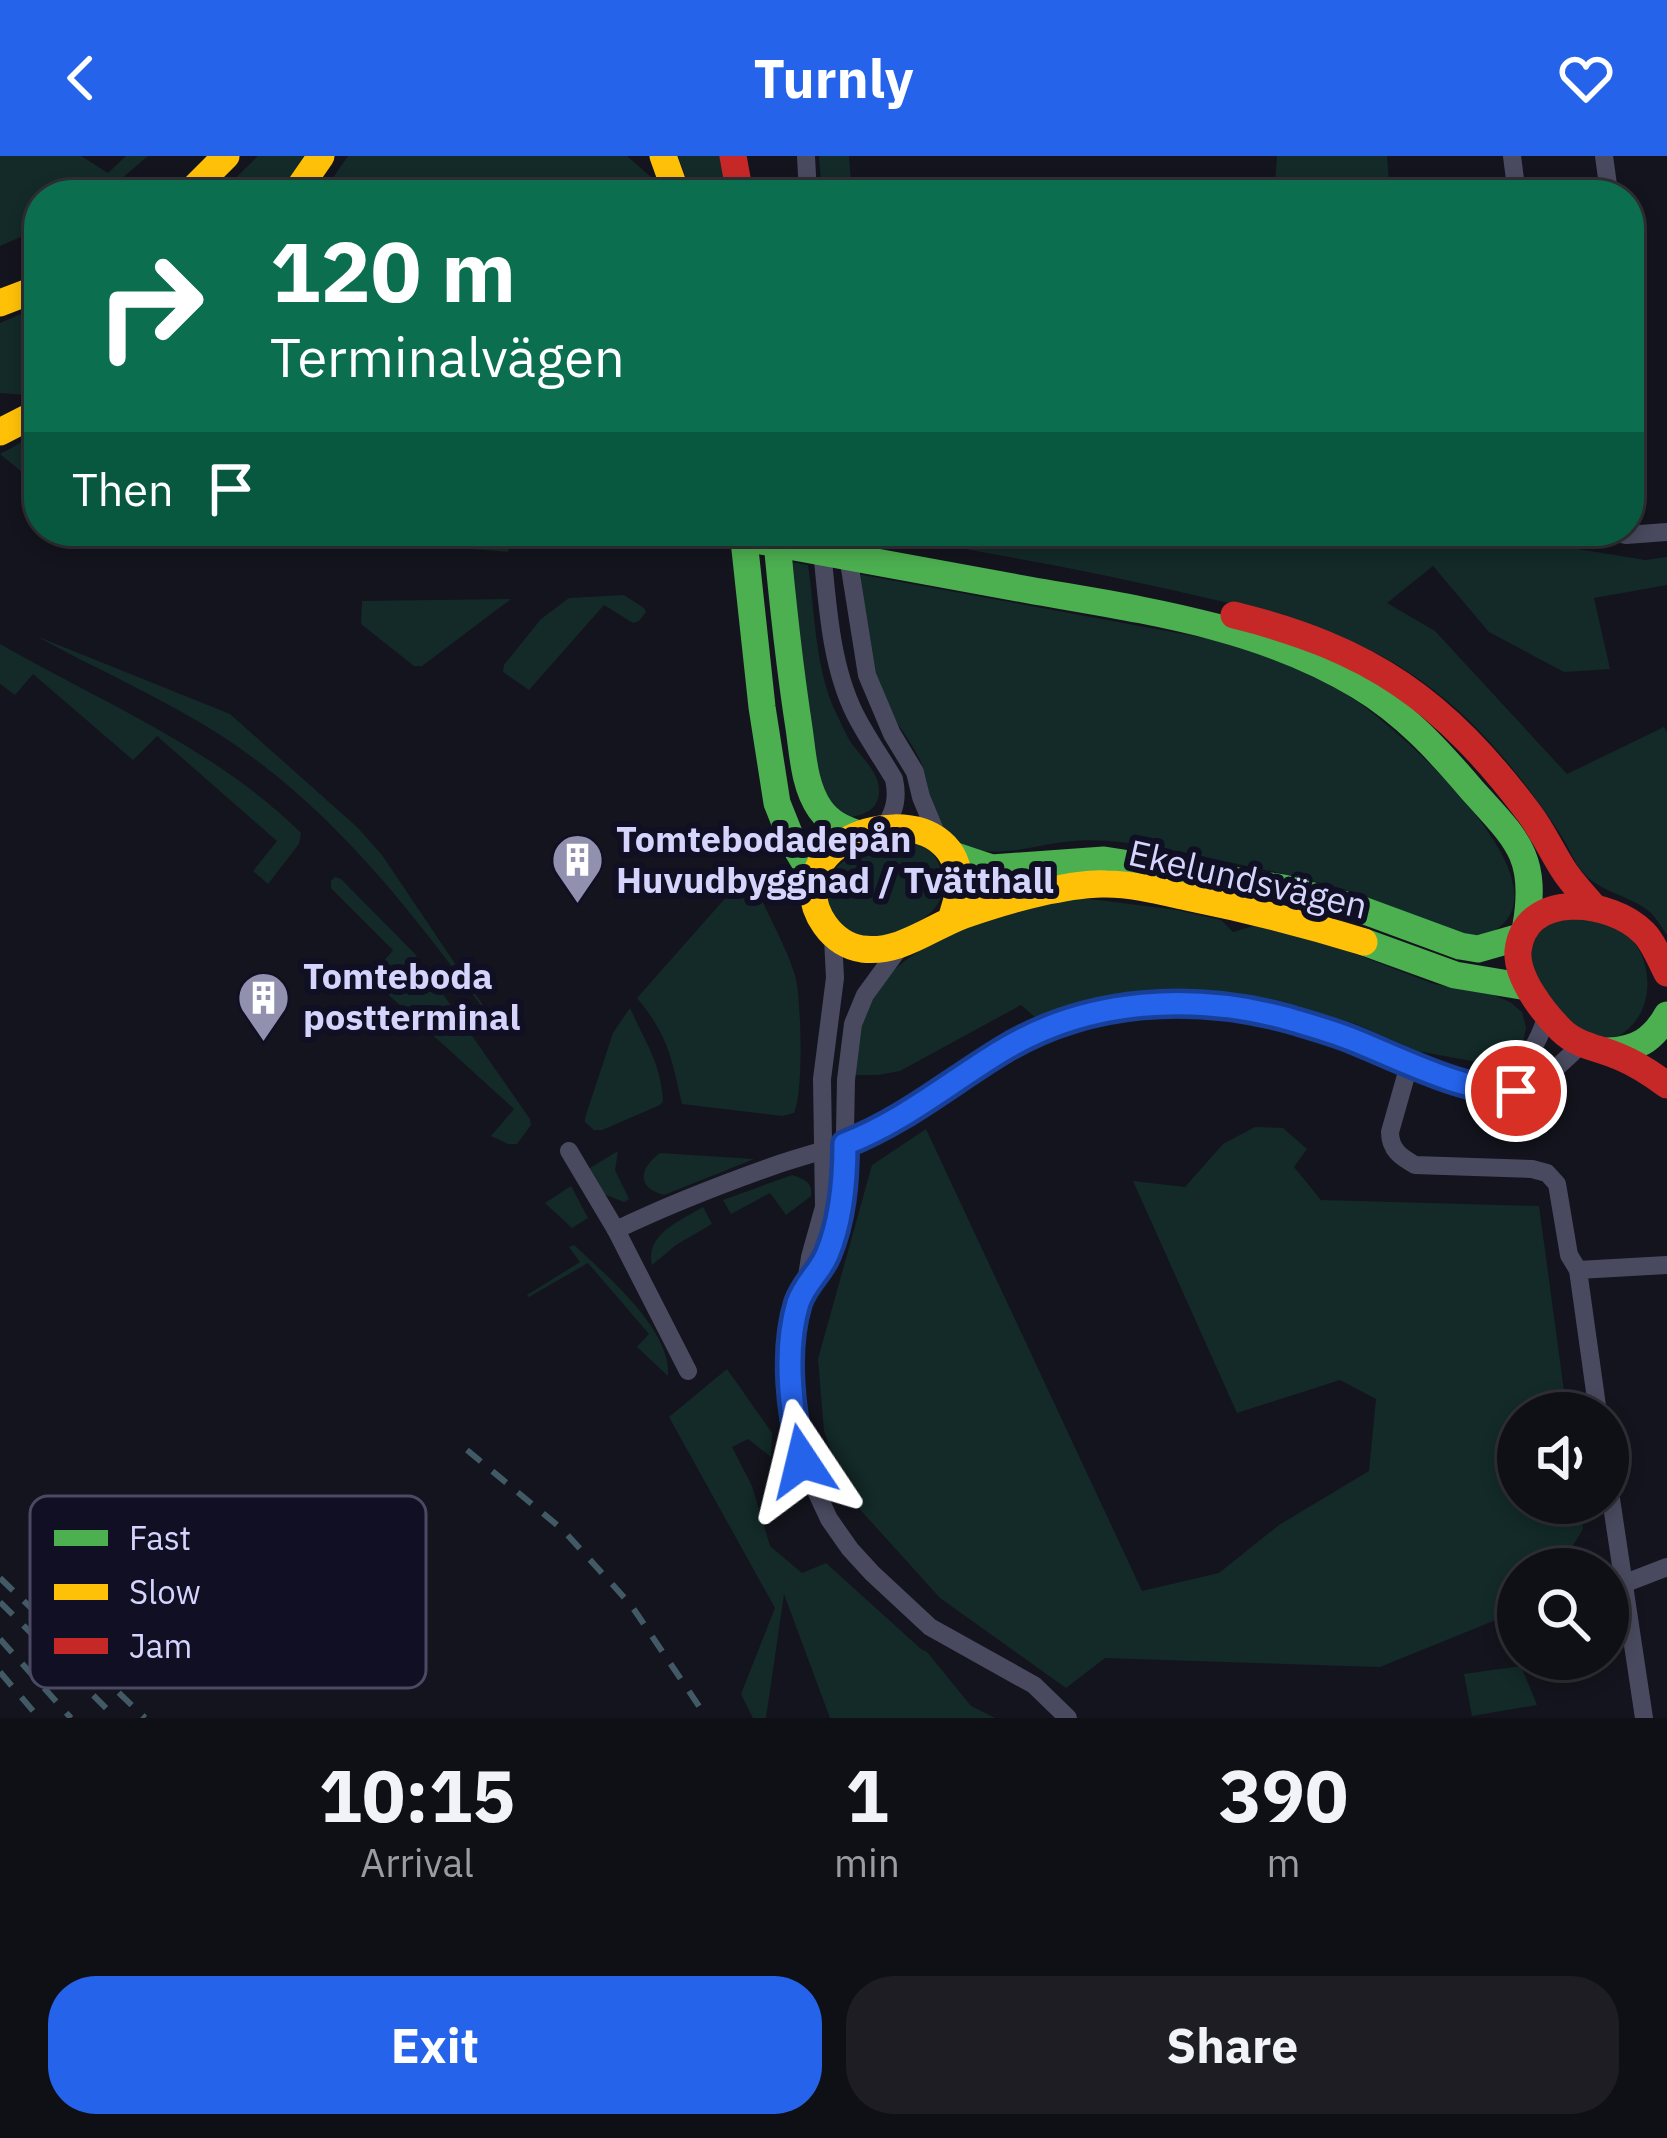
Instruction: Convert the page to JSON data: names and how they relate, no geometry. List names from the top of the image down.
{
  "streets": {
    "main road": ["Ekelundsvägen"]
  },
  "places": {
    "building": ["Tomtebodadepån Huvudbyggnad / Tvätthall", "Tomteboda postterminal"]
  },
  "legend": ["Fast", "Slow", "Jam"],
  "page": {
    "header": "Turnly",
    "turn": ["120 m", "Terminalvägen"],
    "then": "Then",
    "eta": [
      "10:15",
      "Arrival",
      "1",
      "min",
      "390",
      "m"
    ],
    "buttons": ["Exit", "Share"]
  }
}
